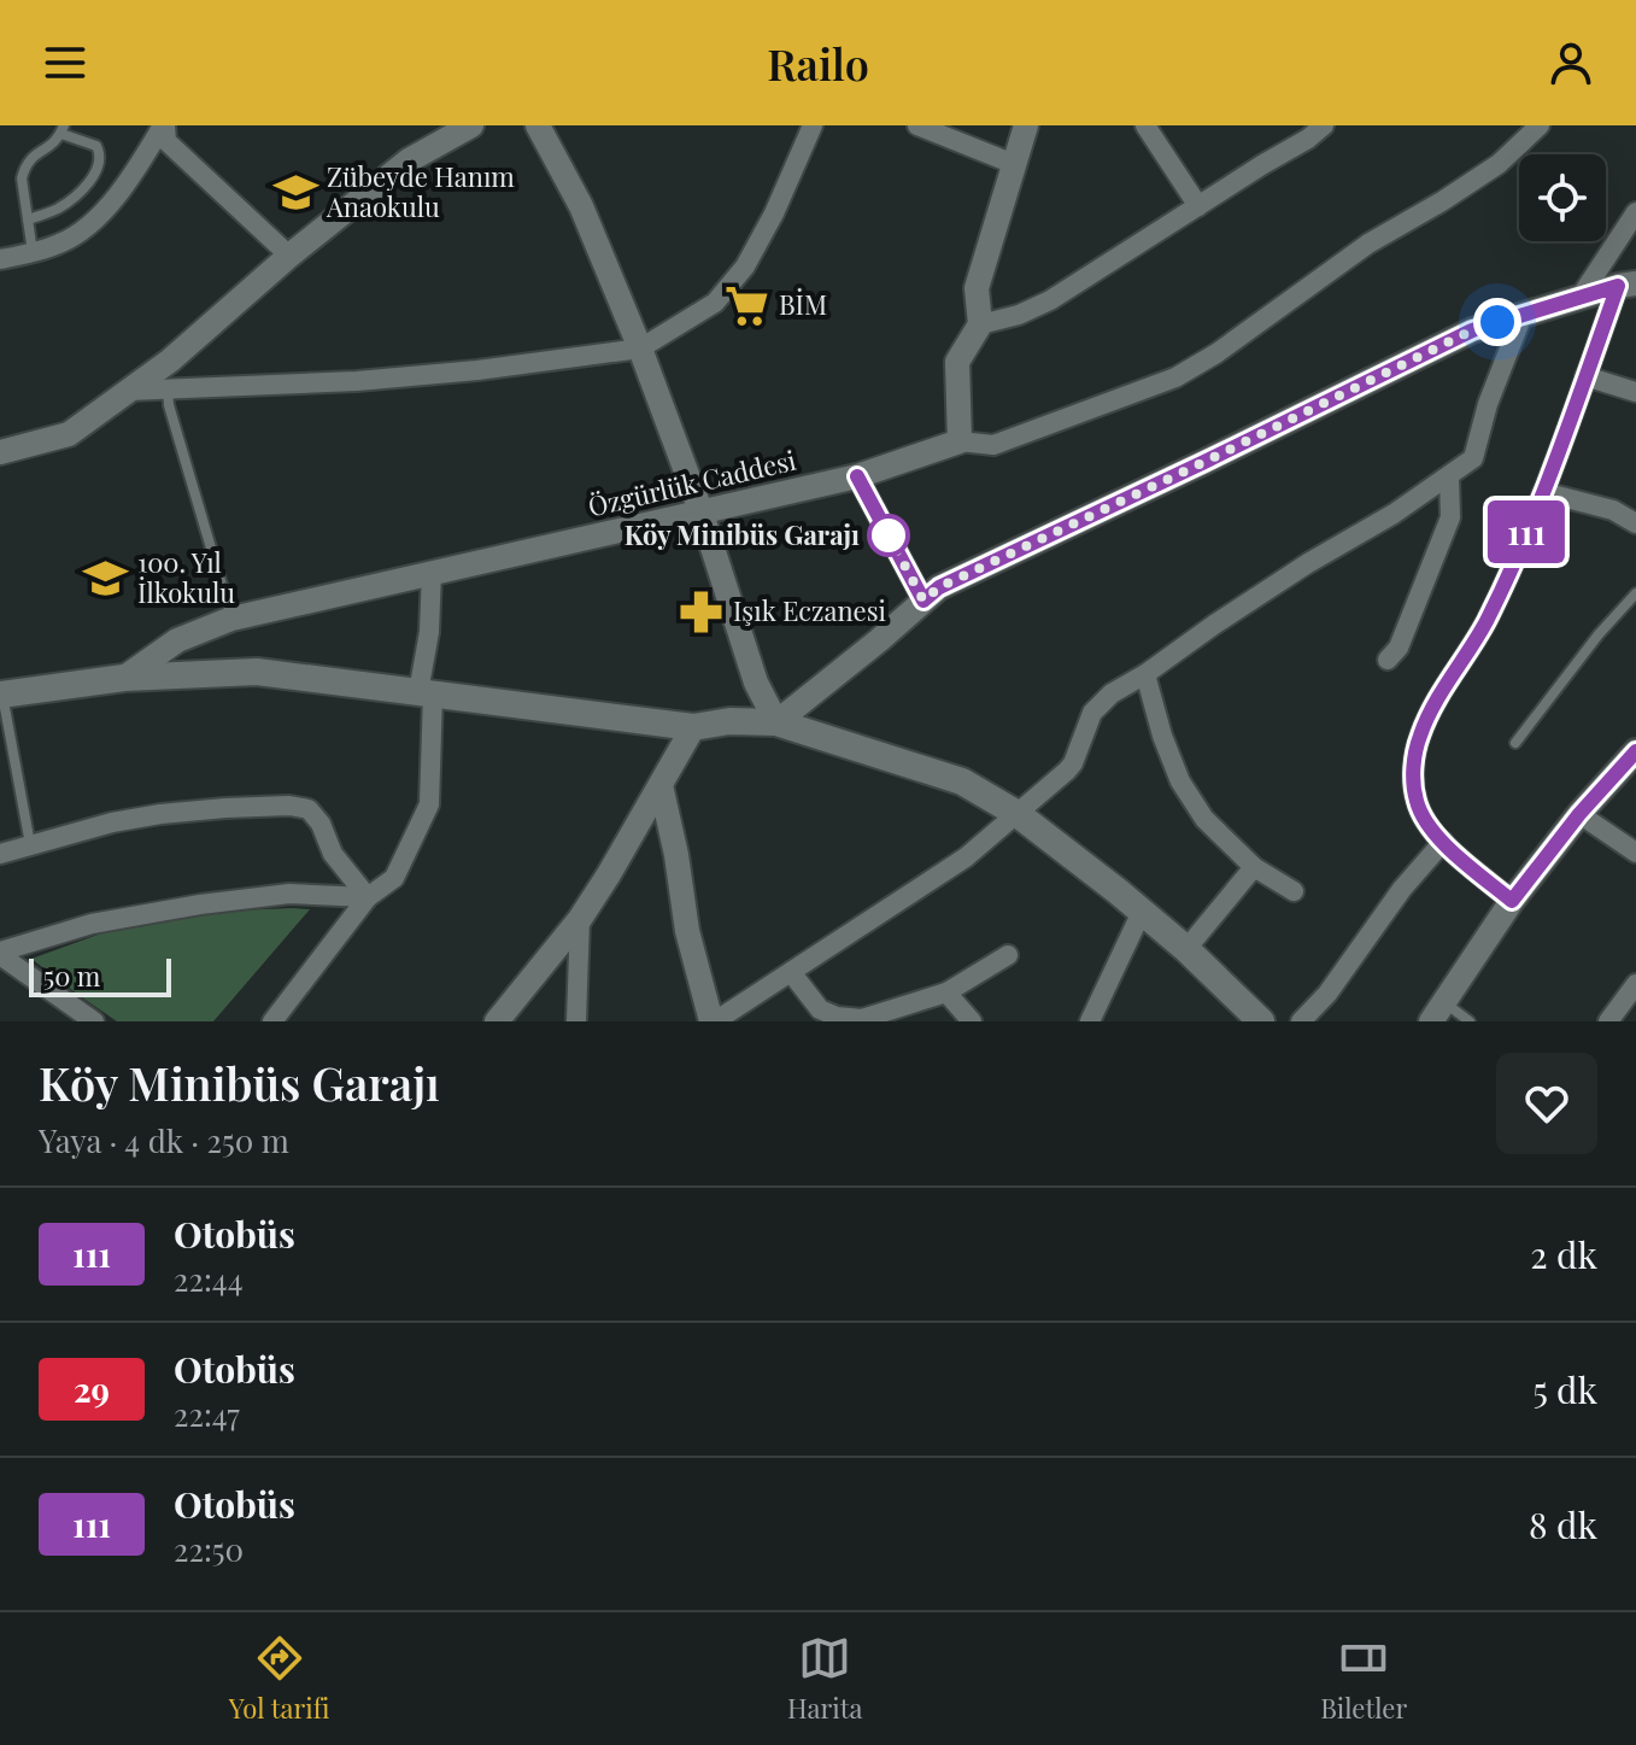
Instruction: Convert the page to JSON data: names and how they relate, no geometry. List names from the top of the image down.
{
  "streets": {
    "street": ["Özgürlük Caddesi"]
  },
  "places": {
    "school or university": ["Zübeyde Hanım Anaokulu", "100. Yıl İlkokulu"],
    "supermarket": ["BİM"],
    "other": ["Köy Minibüs Garajı"],
    "pharmacy": ["Işık Eczanesi"]
  },
  "lines": ["bus line 111"],
  "scale_bar": "50 m",
  "page": {
    "header": "Railo",
    "on_map": "111",
    "scale": "50 m",
    "heading": ["Köy Minibüs Garajı", "Yaya · 4 dk · 250 m"],
    "list": [
      {
        "mark": "111",
        "name": "Otobüs",
        "note": "22:44",
        "value": "2 dk"
      },
      {
        "mark": "29",
        "name": "Otobüs",
        "note": "22:47",
        "value": "5 dk"
      },
      {
        "mark": "111",
        "name": "Otobüs",
        "note": "22:50",
        "value": "8 dk"
      }
    ],
    "tabs": ["Yol tarifi", "Harita", "Biletler"]
  }
}
